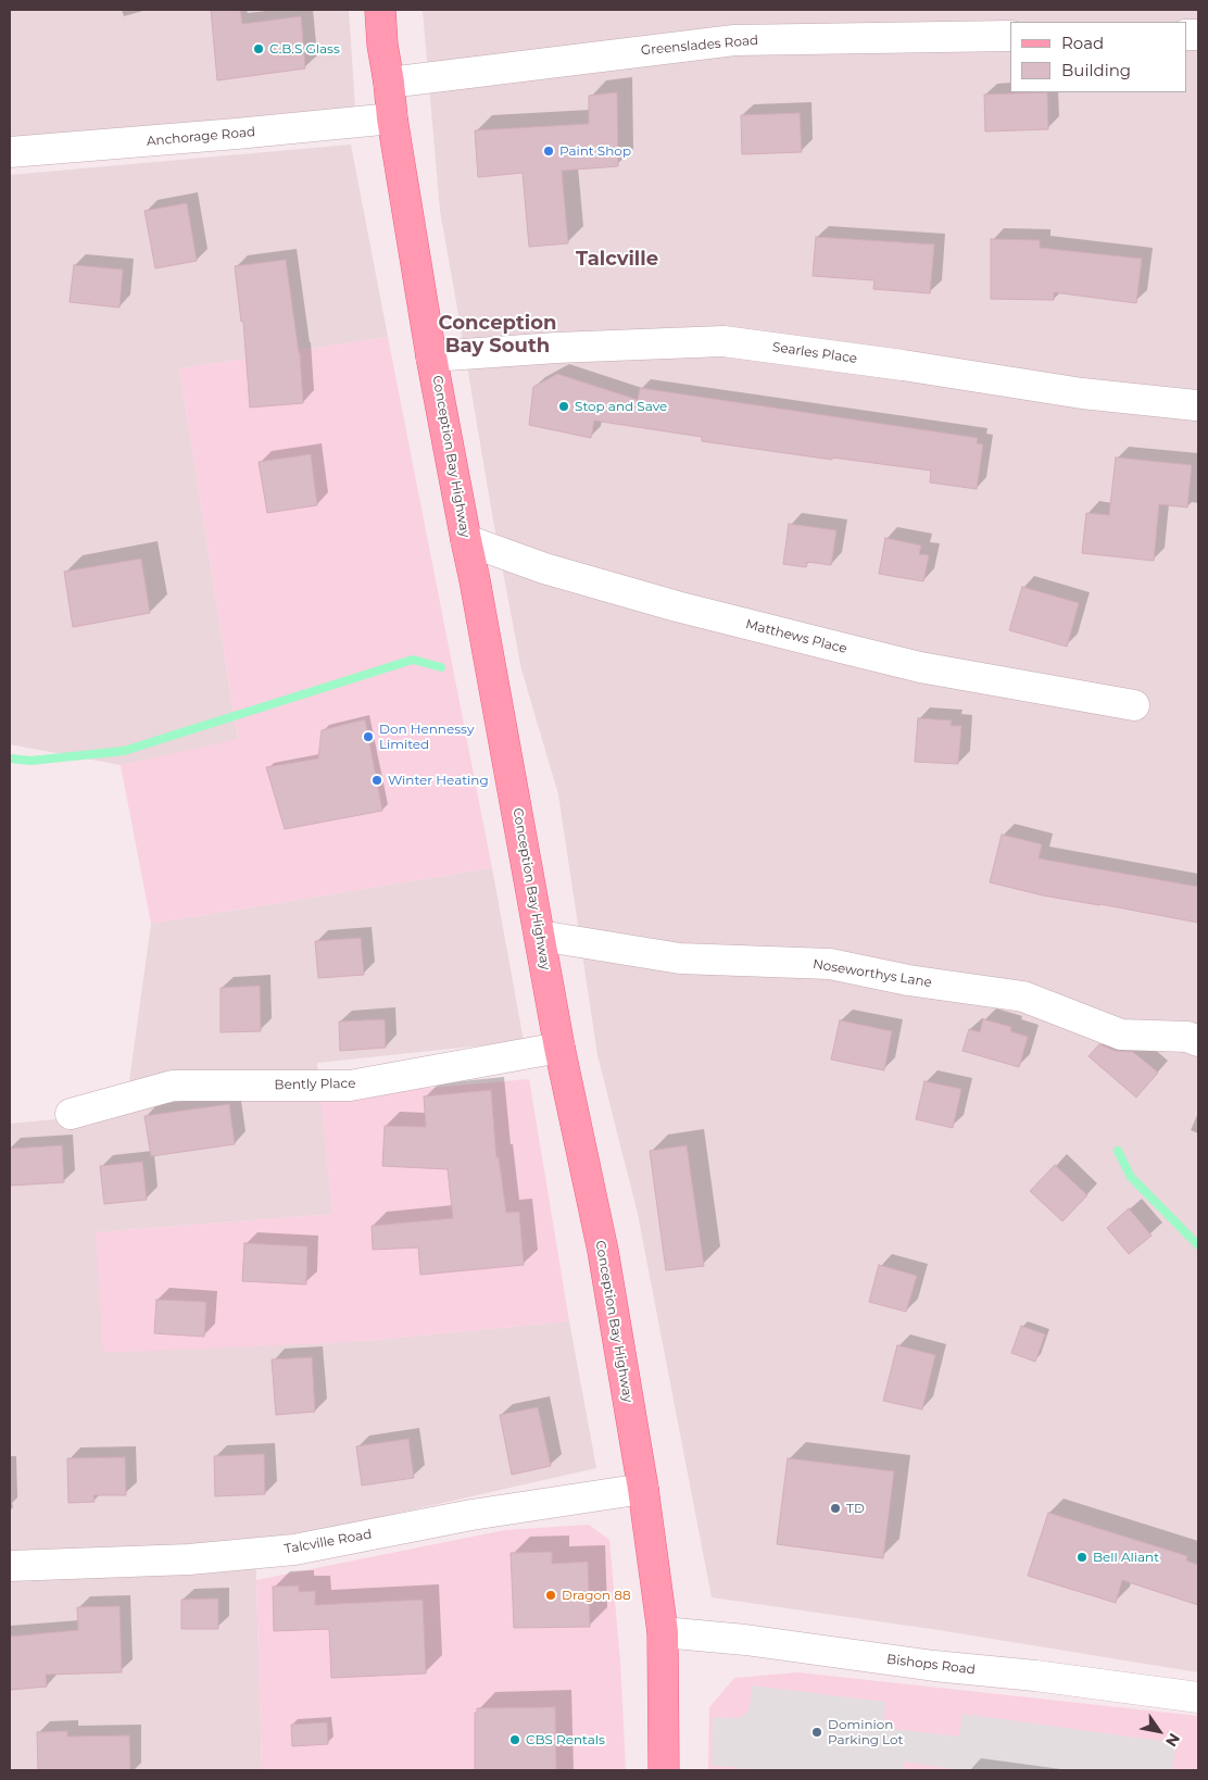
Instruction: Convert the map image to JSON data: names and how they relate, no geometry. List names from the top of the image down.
{
  "streets": {
    "main road": ["Conception Bay Highway"],
    "street": [
      "Greenslades Road",
      "Anchorage Road",
      "Searles Place",
      "Matthews Place",
      "Noseworthys Lane",
      "Bently Place",
      "Talcville Road",
      "Bishops Road"
    ]
  },
  "crossings": [
    ["Greenslades Road", "Conception Bay Highway"],
    ["Anchorage Road", "Conception Bay Highway"],
    ["Searles Place", "Conception Bay Highway"],
    ["Conception Bay Highway", "Matthews Place"],
    ["Conception Bay Highway", "Noseworthys Lane"],
    ["Conception Bay Highway", "Bently Place"],
    ["Conception Bay Highway", "Talcville Road"],
    ["Conception Bay Highway", "Bishops Road"]
  ],
  "districts": ["Talcville", "Conception Bay South"],
  "places": [
    "C.B.S Glass",
    "Paint Shop",
    "Stop and Save",
    "Don Hennessy Limited",
    "Winter Heating",
    "TD",
    "Bell Aliant",
    "Dragon 88",
    "Dominion Parking Lot",
    "CBS Rentals"
  ],
  "legend": ["Road", "Building"],
  "north": "bottom right"
}
